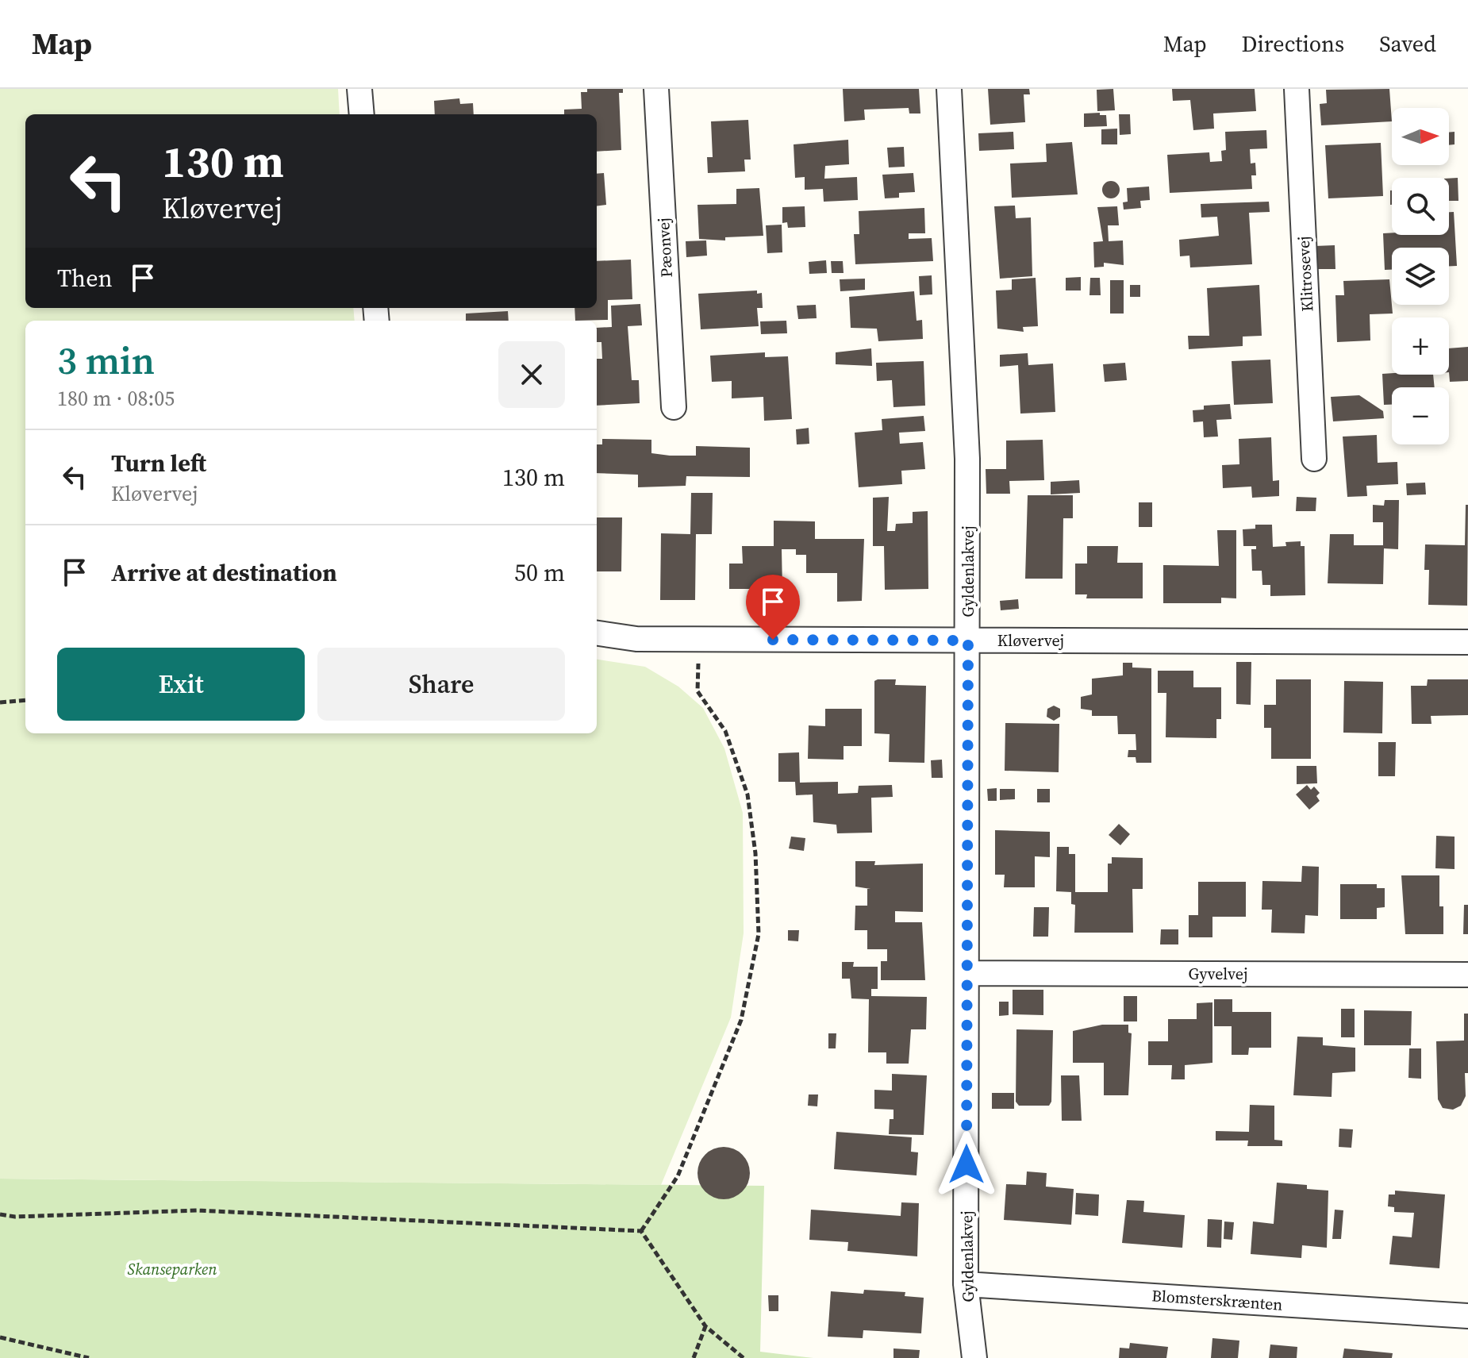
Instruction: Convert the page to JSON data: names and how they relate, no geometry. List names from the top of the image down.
{
  "streets": {
    "street": [
      "Pæonvej",
      "Klitrosevej",
      "Gyldenlakvej",
      "Kløvervej",
      "Gyvelvej",
      "Blomsterskrænten"
    ]
  },
  "crossings": [
    ["Gyldenlakvej", "Kløvervej"],
    ["Gyldenlakvej", "Gyvelvej"],
    ["Gyldenlakvej", "Blomsterskrænten"]
  ],
  "parks": ["Skanseparken"],
  "north": "right",
  "page": {
    "header": "Map",
    "nav": ["Map", "Directions", "Saved"],
    "map_buttons": ["+", "−"],
    "turn": ["130 m", "Kløvervej"],
    "then": "Then",
    "heading": ["3 min", "180 m · 08:05"],
    "list": [
      {
        "name": "Turn left",
        "note": "Kløvervej",
        "value": "130 m"
      },
      {
        "name": "Arrive at destination",
        "value": "50 m"
      }
    ],
    "buttons": ["Exit", "Share"]
  }
}
